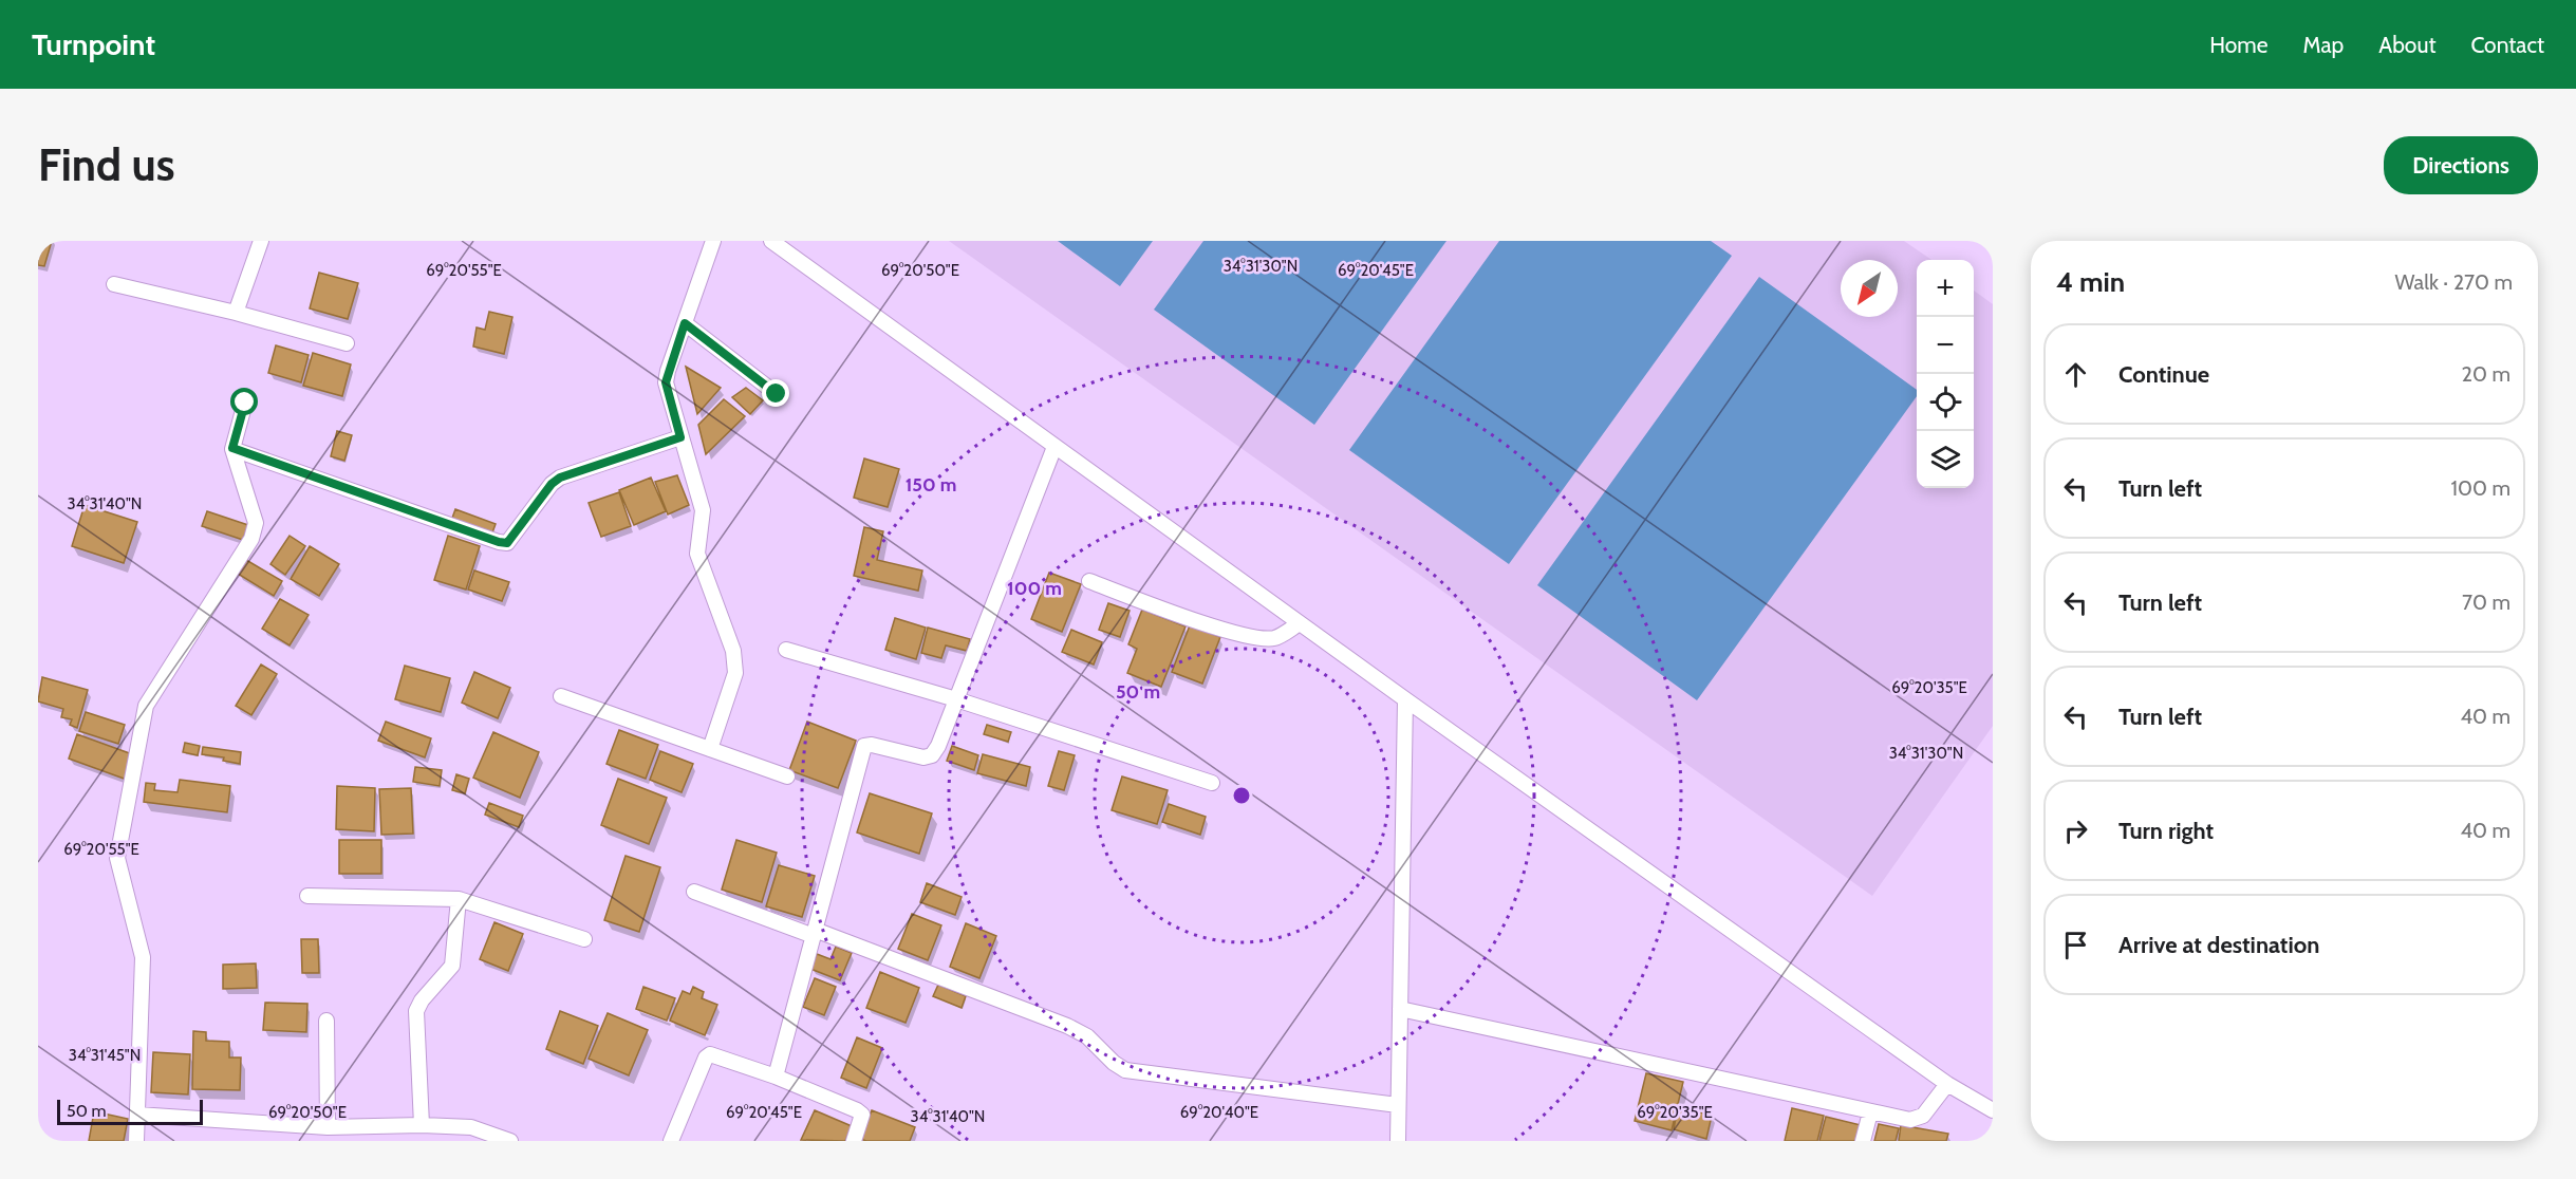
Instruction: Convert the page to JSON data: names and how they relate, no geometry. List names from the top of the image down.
{
  "scale_bar": "50 m",
  "north": "bottom left",
  "page": {
    "header": "Turnpoint",
    "nav": [
      "Home",
      "Map",
      "About",
      "Contact"
    ],
    "buttons": "Directions",
    "title": "Find us",
    "heading": ["4 min", "Walk · 270 m"],
    "map_buttons": ["+", "−"],
    "list": [
      ["Continue", "20 m"],
      ["Turn left", "100 m"],
      ["Turn left", "70 m"],
      ["Turn left", "40 m"],
      ["Turn right", "40 m"],
      "Arrive at destination"
    ],
    "scale": "50 m"
  },
  "coordinates": [
    "34°31'30\"N",
    "69°20'55\"E",
    "69°20'50\"E",
    "69°20'45\"E",
    "34°31'40\"N",
    "69°20'35\"E",
    "34°31'45\"N",
    "69°20'40\"E"
  ],
  "rings": ["150 m", "100 m", "50 m"]
}
